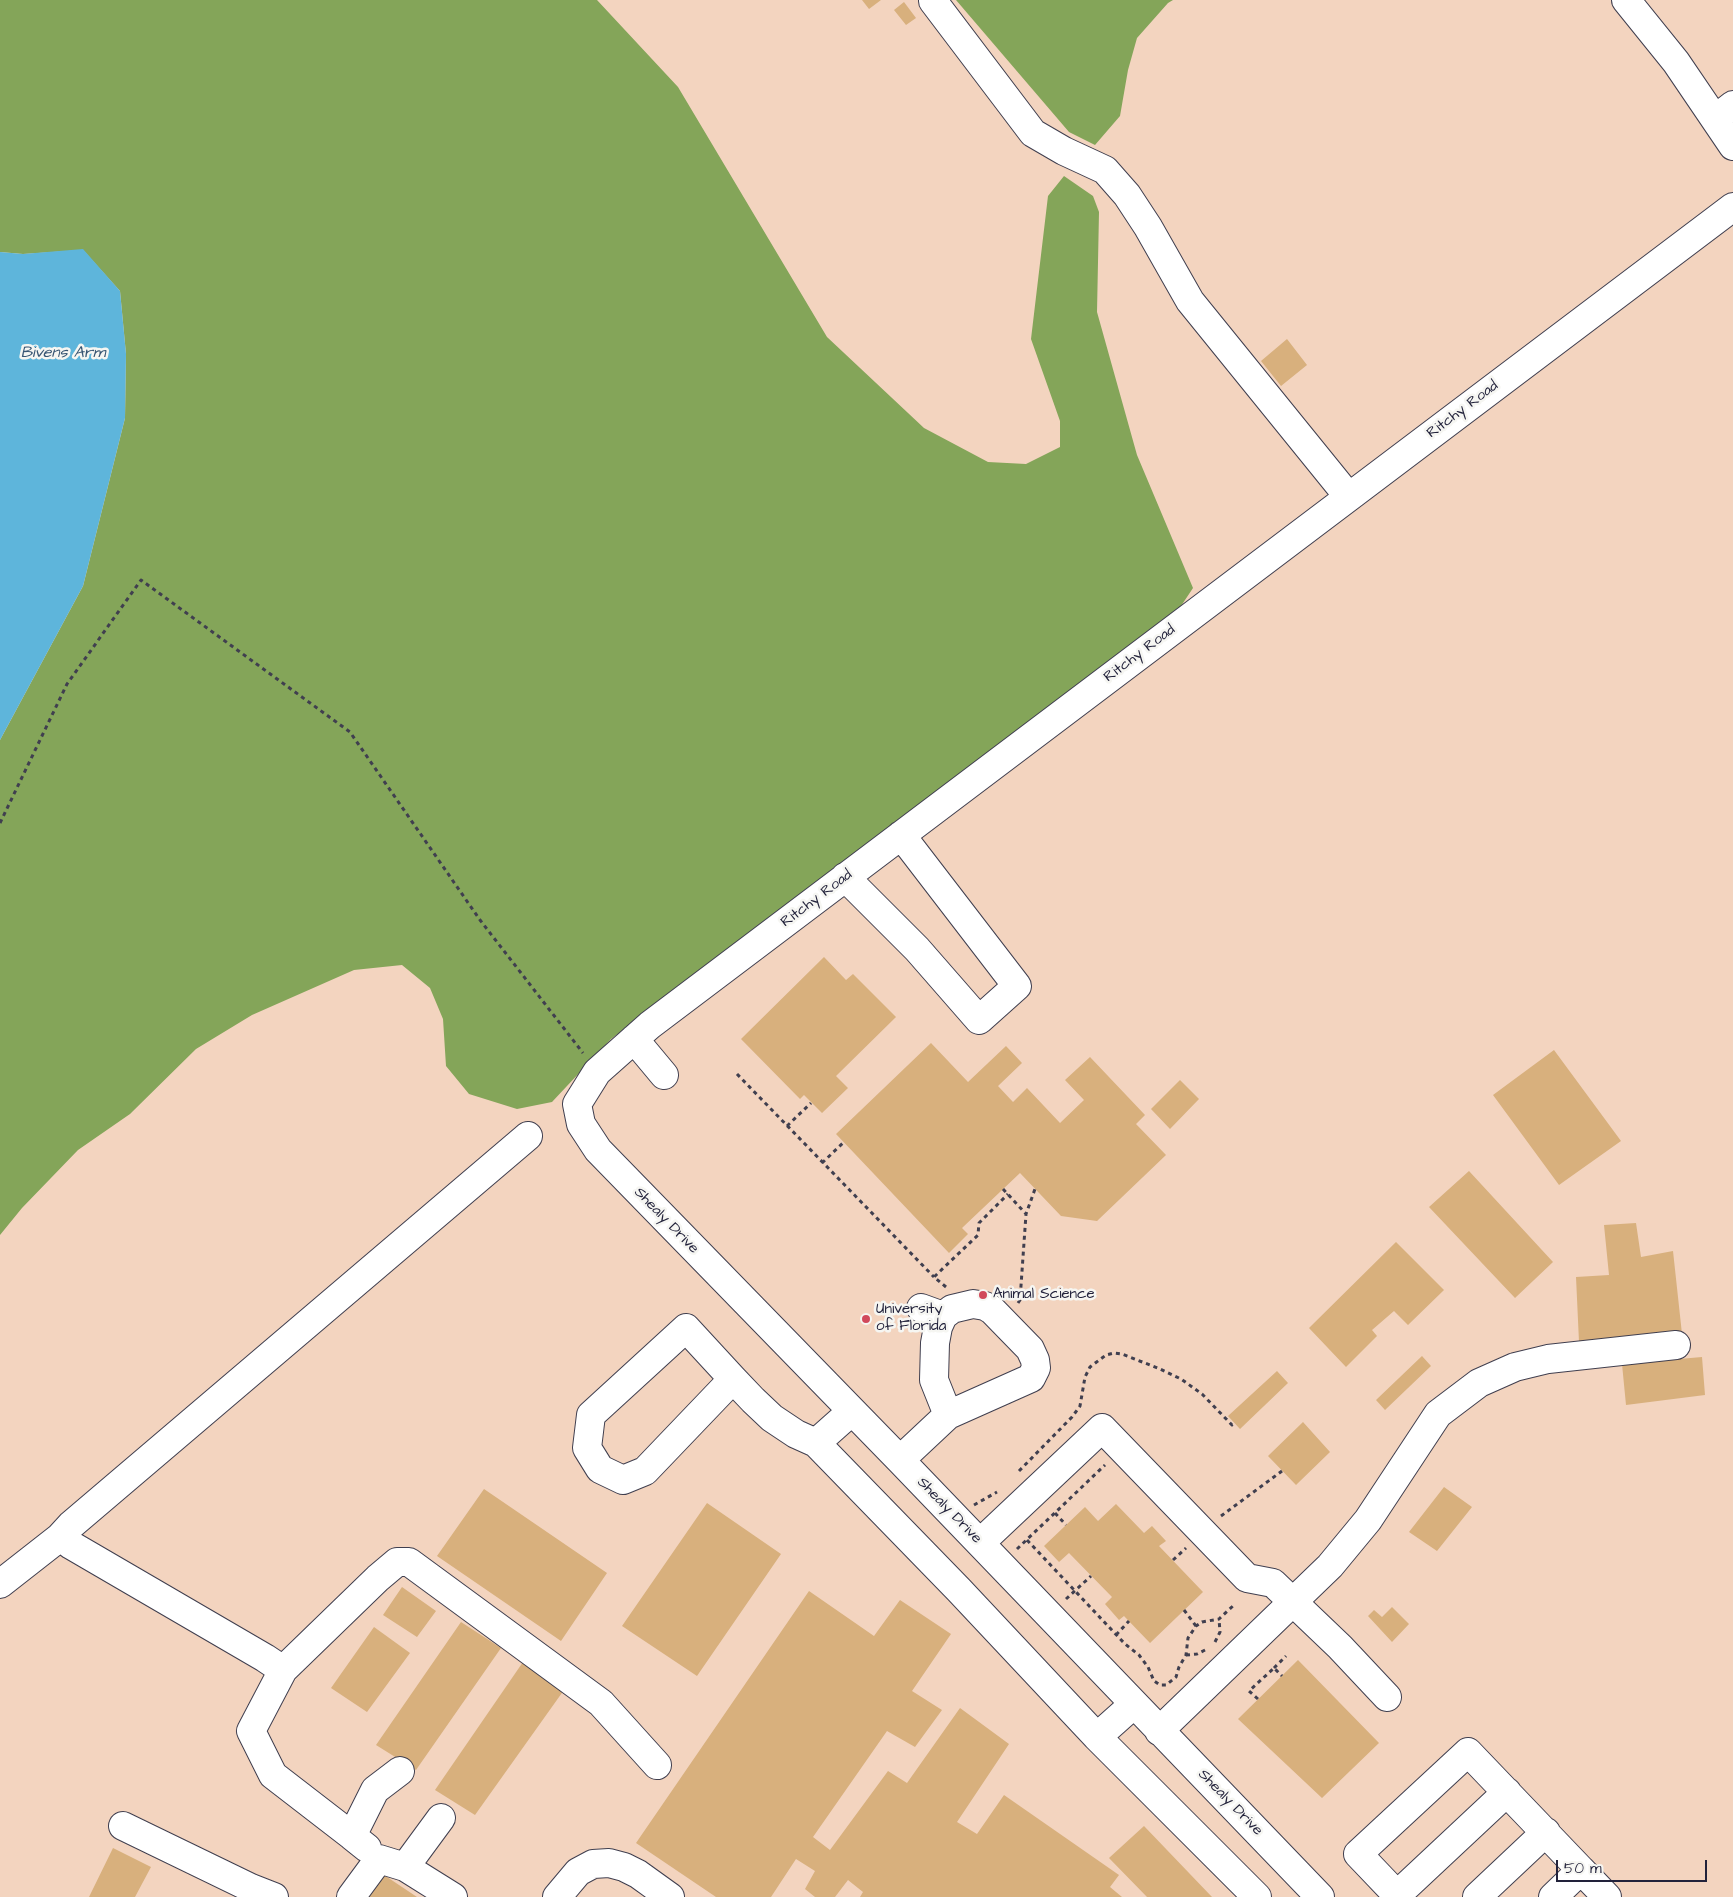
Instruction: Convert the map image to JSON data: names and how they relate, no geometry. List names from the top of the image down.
{
  "streets": {
    "street": ["Ritchy Road", "Shealy Drive"]
  },
  "crossings": [
    ["Ritchy Road", "Shealy Drive"]
  ],
  "water": ["Bivens Arm"],
  "places": ["Animal Science", "University of Florida"],
  "scale_bar": "50 m"
}
